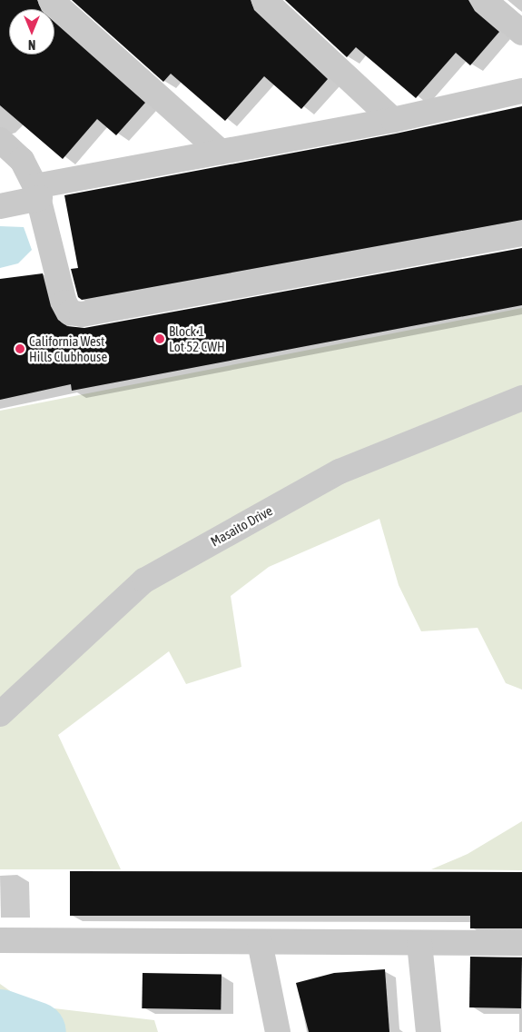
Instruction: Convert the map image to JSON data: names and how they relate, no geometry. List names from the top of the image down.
{
  "streets": {
    "street": ["Masaito Drive"]
  },
  "places": ["Block 1 Lot 52 CWH", "California West Hills Clubhouse"],
  "north": "bottom"
}
